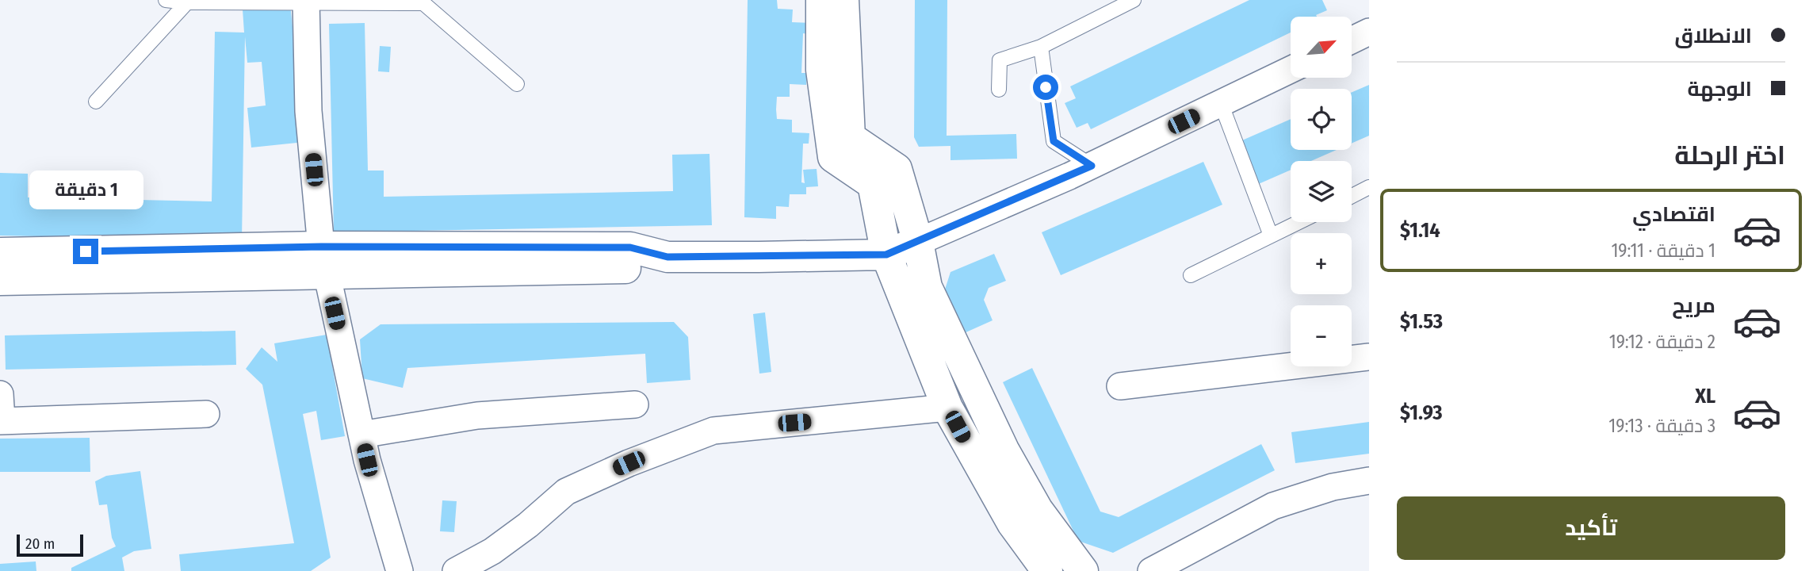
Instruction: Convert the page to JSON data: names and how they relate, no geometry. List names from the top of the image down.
{
  "scale_bar": "20 m",
  "north": "top right",
  "page": {
    "banner": ["الانطلاق", "الوجهة"],
    "map_buttons": ["+", "−"],
    "heading": "اختر الرحلة",
    "bubble": "1 دقيقة",
    "list": [
      {
        "name": "اقتصادي",
        "note": "1 دقيقة · 19:11",
        "value": "$1.14"
      },
      {
        "name": "مريح",
        "note": "2 دقيقة · 19:12",
        "value": "$1.53"
      },
      {
        "name": "XL",
        "note": "3 دقيقة · 19:13",
        "value": "$1.93"
      }
    ],
    "buttons": "تأكيد",
    "scale": "20 m"
  }
}
